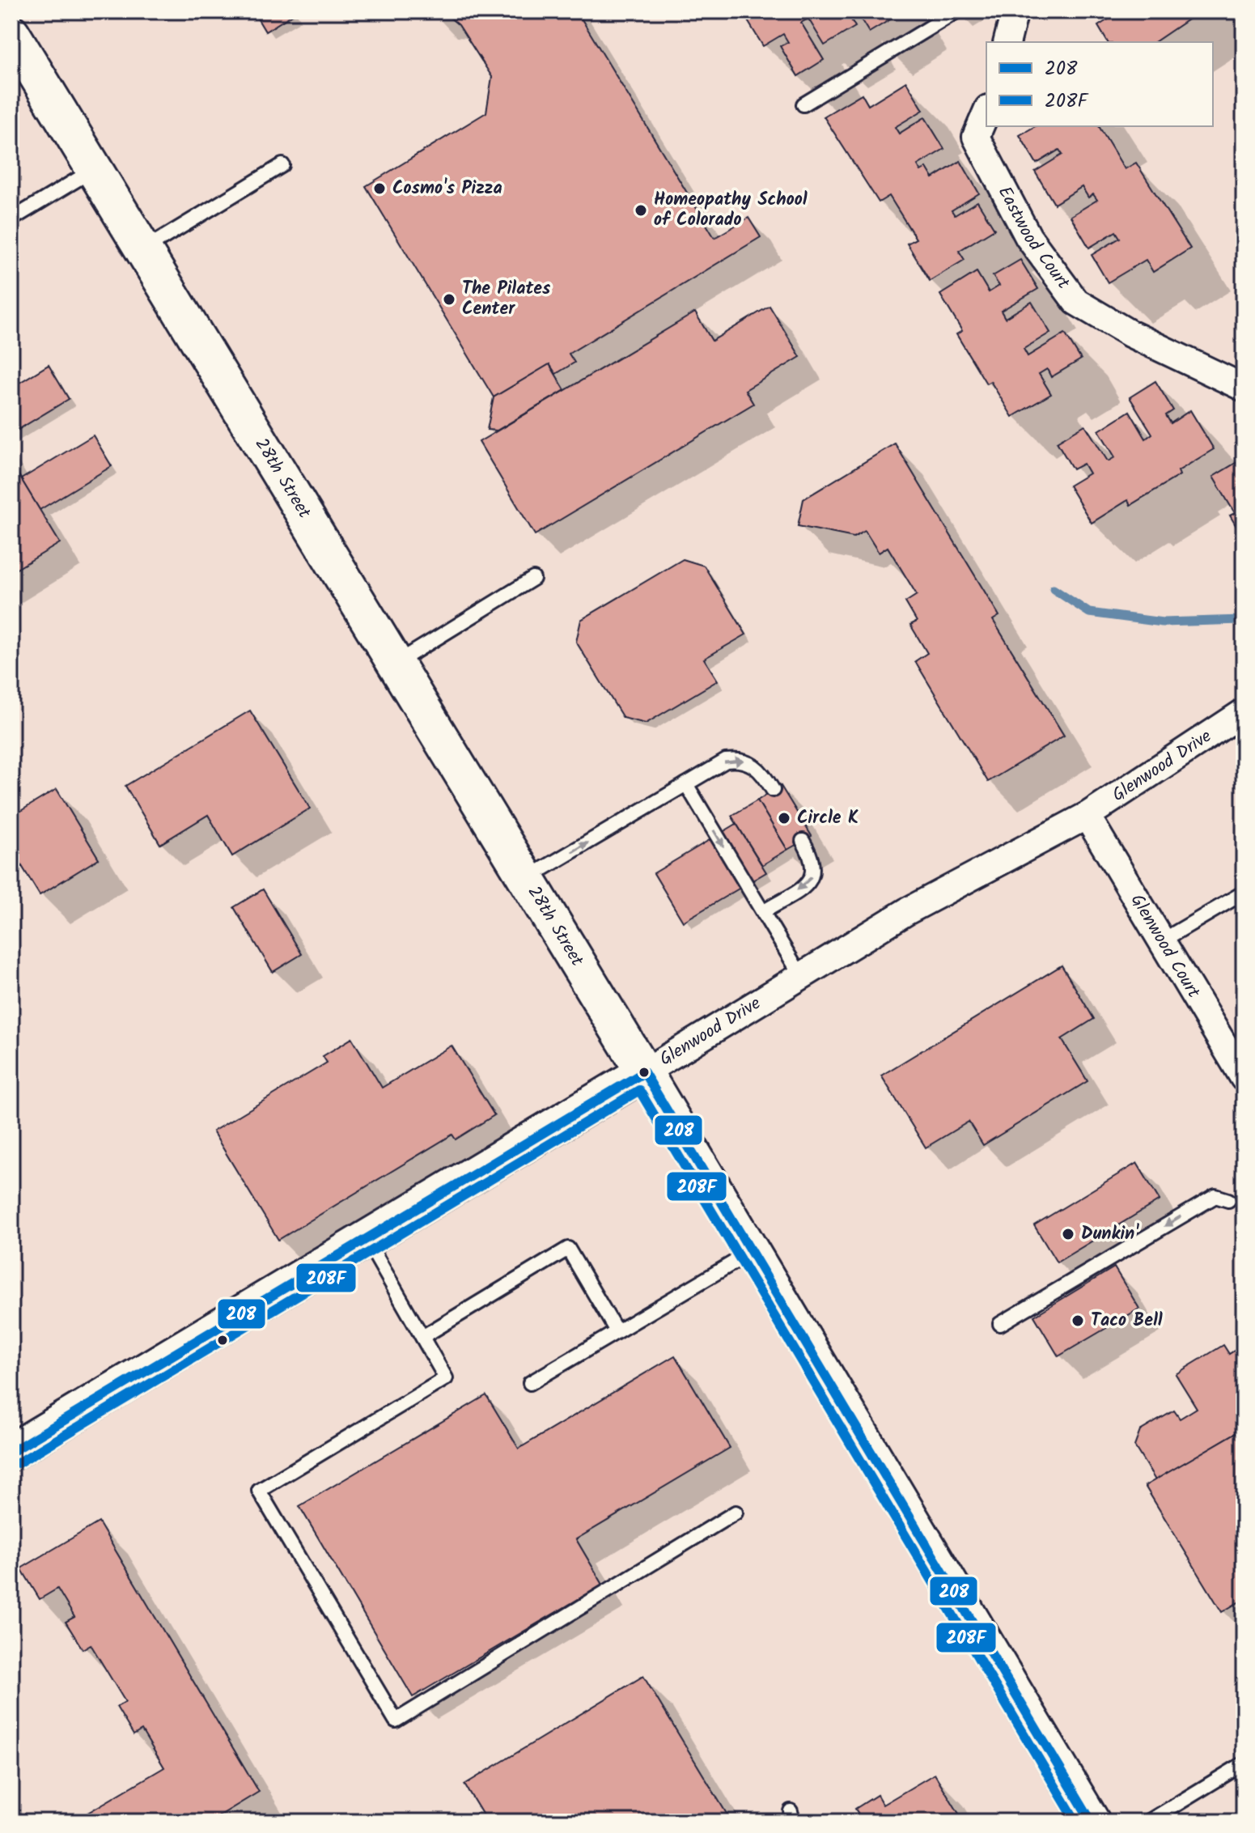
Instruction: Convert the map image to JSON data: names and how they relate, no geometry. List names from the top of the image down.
{
  "streets": {
    "main road": ["28th Street", "Glenwood Drive"],
    "street": ["Eastwood Court", "Glenwood Court"]
  },
  "crossings": [
    ["28th Street", "Glenwood Drive"],
    ["Glenwood Drive", "Glenwood Court"]
  ],
  "places": [
    "Cosmo's Pizza",
    "Homeopathy School of Colorado",
    "The Pilates Center",
    "Circle K",
    "Dunkin'",
    "Taco Bell"
  ],
  "lines": ["transit line 208", "transit line 208F"],
  "legend": ["208", "208F"]
}
